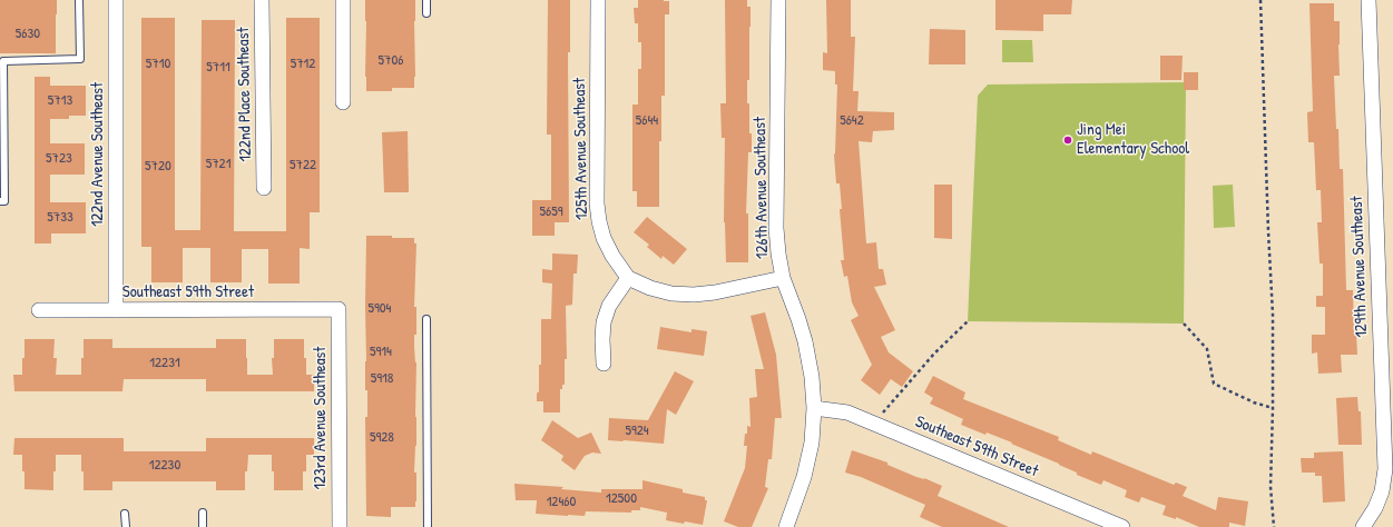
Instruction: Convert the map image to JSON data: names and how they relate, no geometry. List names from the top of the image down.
{
  "streets": {
    "street": [
      "122nd Place Southeast",
      "125th Avenue Southeast",
      "122nd Avenue Southeast",
      "126th Avenue Southeast",
      "129th Avenue Southeast",
      "Southeast 59th Street",
      "123rd Avenue Southeast"
    ]
  },
  "crossings": [
    ["122nd Avenue Southeast", "Southeast 59th Street"],
    ["126th Avenue Southeast", "Southeast 59th Street"],
    ["Southeast 59th Street", "123rd Avenue Southeast"]
  ],
  "places": ["Jing Mei Elementary School"],
  "house_numbers": [
    "5630",
    "5706",
    "5710",
    "5712",
    "5711",
    "5713",
    "5644",
    "5642",
    "5723",
    "5721",
    "5722",
    "5720",
    "5659",
    "5733",
    "5904",
    "5914",
    "12231",
    "5918",
    "5924",
    "5928",
    "12230",
    "12500",
    "12460"
  ]
}
